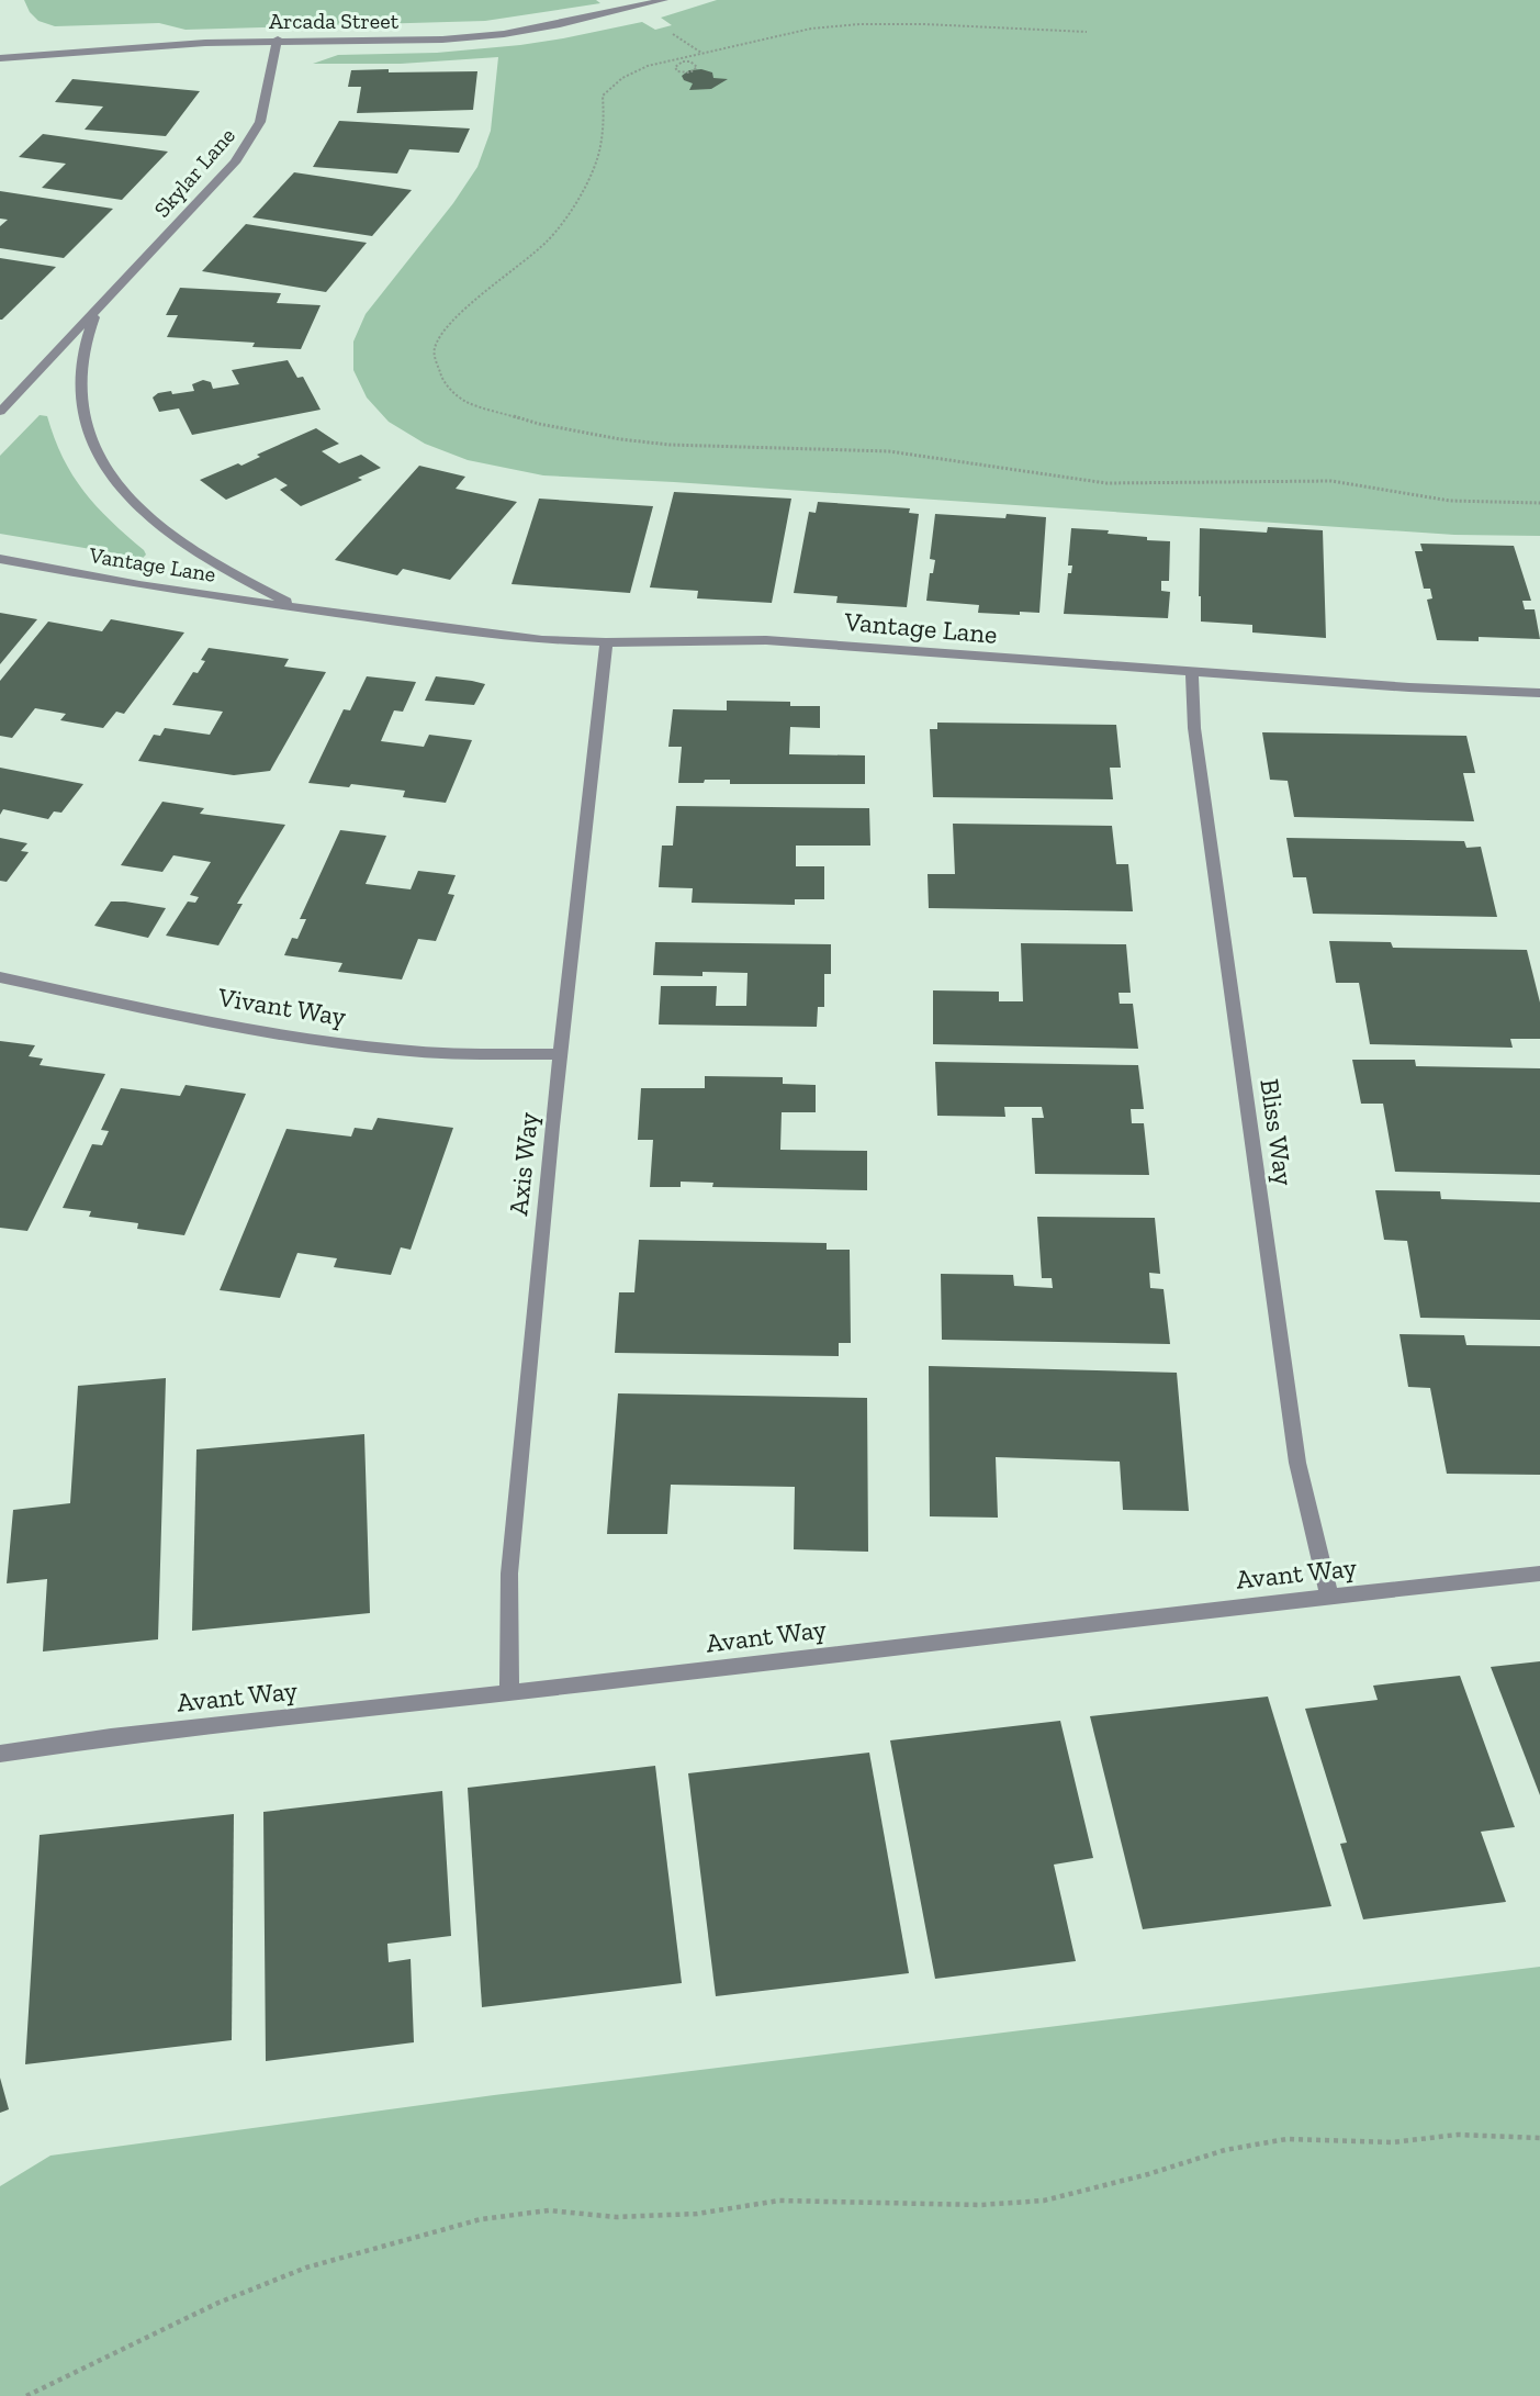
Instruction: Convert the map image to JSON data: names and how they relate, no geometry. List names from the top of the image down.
{
  "streets": {
    "street": [
      "Arcada Street",
      "Skylar Lane",
      "Vantage Lane",
      "Vivant Way",
      "Bliss Way",
      "Axis Way",
      "Avant Way"
    ]
  },
  "crossings": [
    ["Arcada Street", "Skylar Lane"],
    ["Skylar Lane", "Vantage Lane"],
    ["Vantage Lane", "Bliss Way"],
    ["Vantage Lane", "Axis Way"],
    ["Vivant Way", "Axis Way"],
    ["Bliss Way", "Avant Way"],
    ["Axis Way", "Avant Way"]
  ]
}
